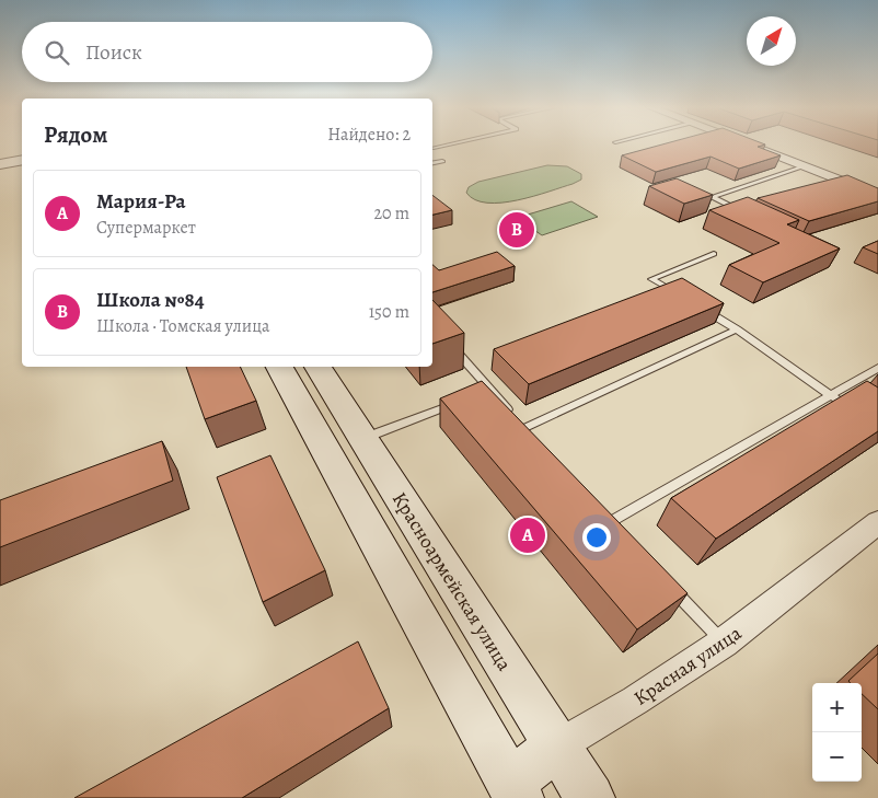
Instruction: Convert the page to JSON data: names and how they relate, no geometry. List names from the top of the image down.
{
  "streets": {
    "main road": ["Красноармейская улица", "Красная улица"]
  },
  "crossings": [
    ["Красноармейская улица", "Красная улица"]
  ],
  "north": "top right",
  "page": {
    "search": "Поиск",
    "heading": ["Рядом", "Найдено: 2"],
    "list": [
      {
        "mark": "A",
        "name": "Мария-Ра",
        "note": "Супермаркет",
        "value": "20 m"
      },
      {
        "mark": "B",
        "name": "Школа №84",
        "note": "Школа · Томская улица",
        "value": "150 m"
      }
    ],
    "pins": ["B", "A"],
    "map_buttons": ["+", "−"]
  }
}
